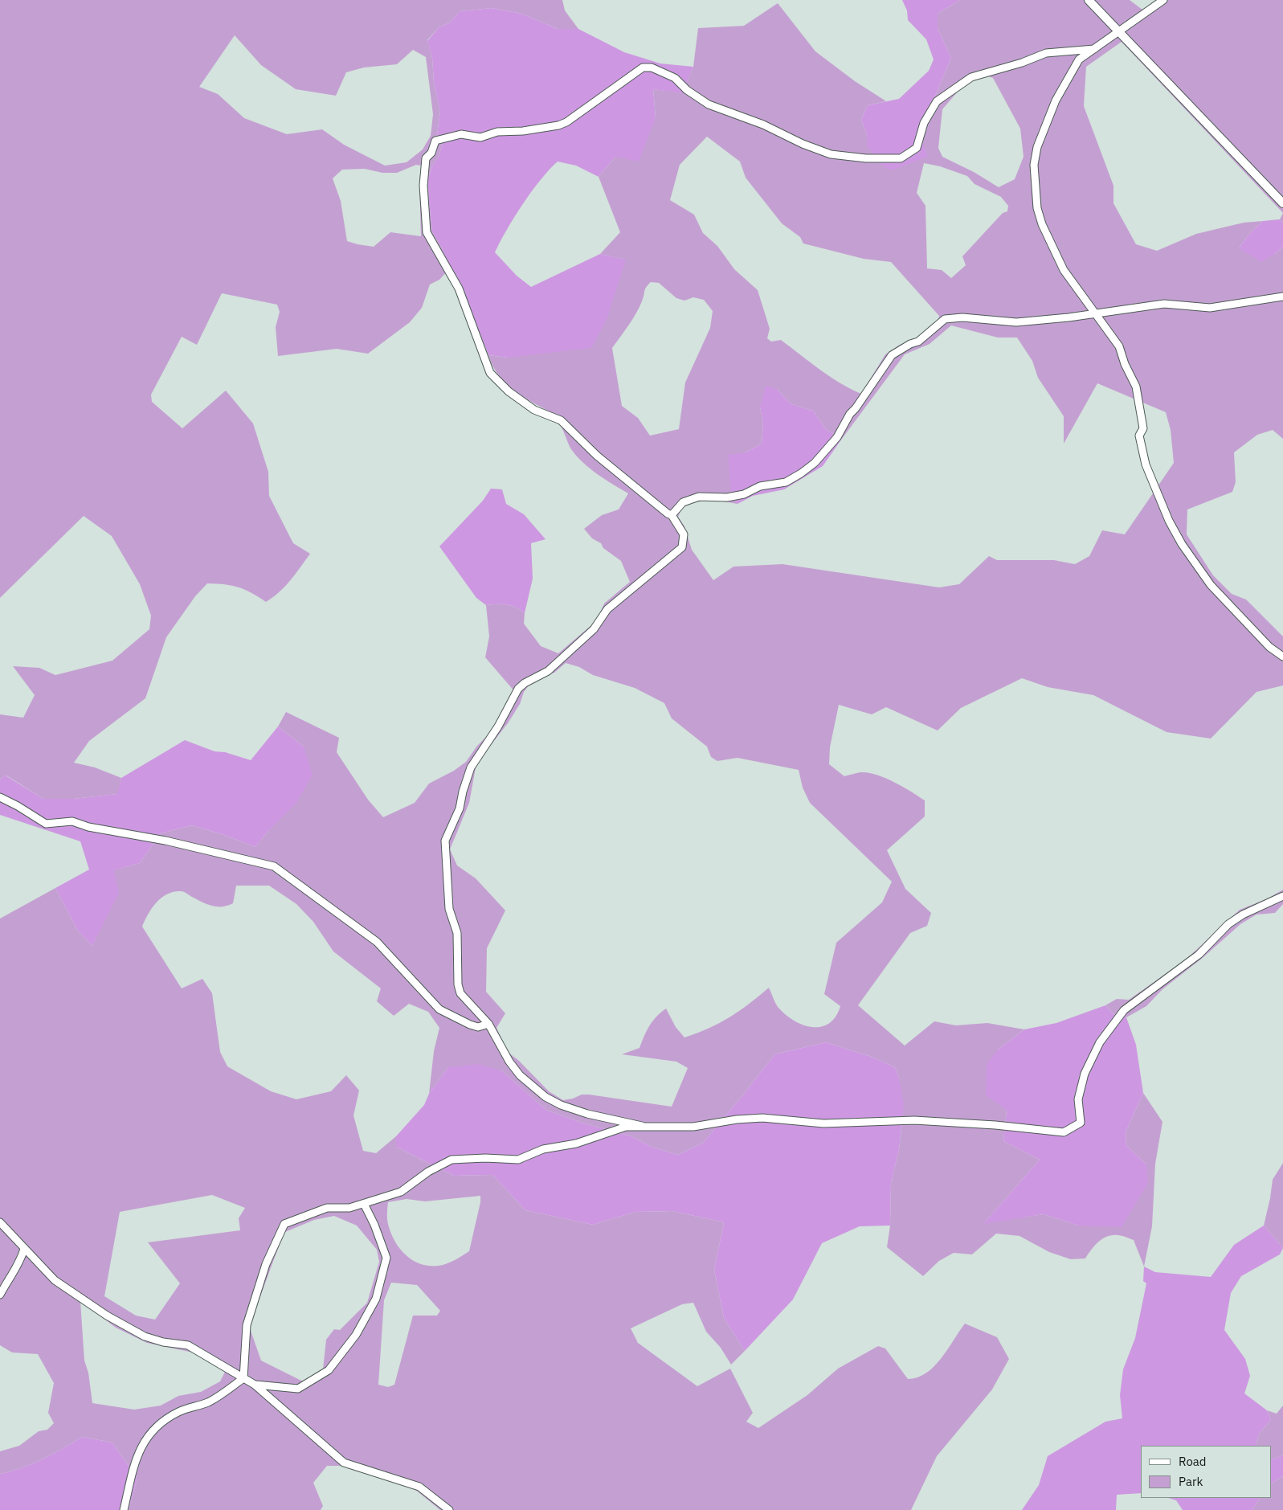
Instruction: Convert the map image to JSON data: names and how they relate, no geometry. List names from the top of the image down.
{
  "legend": ["Road", "Park"]
}
